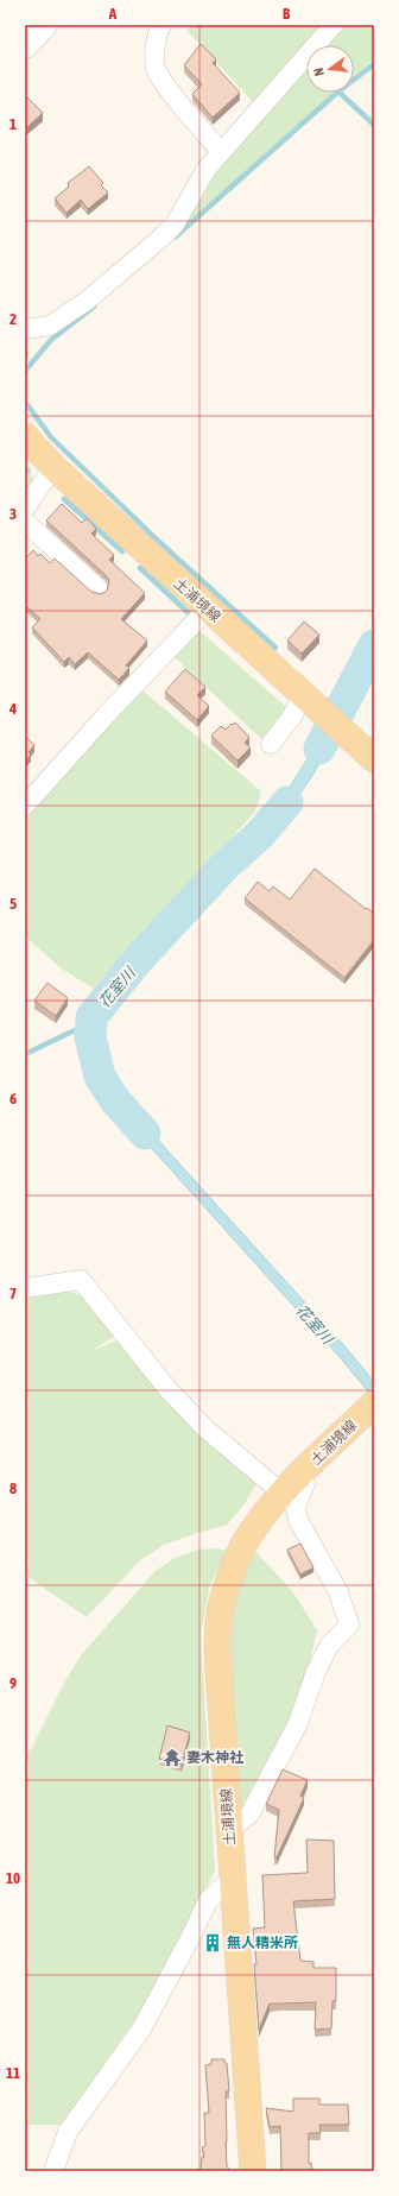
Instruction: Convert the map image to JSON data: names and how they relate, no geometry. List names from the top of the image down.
{
  "streets": {
    "main road": ["土浦境線"]
  },
  "water": ["花室川"],
  "places": {
    "temple": ["妻木神社"],
    "building": ["無人精米所"]
  },
  "north": "left",
  "grid": {
    "columns": ["A", "B"],
    "rows": [
      "1",
      "2",
      "3",
      "4",
      "5",
      "6",
      "7",
      "8",
      "9",
      "10",
      "11"
    ]
  }
}
